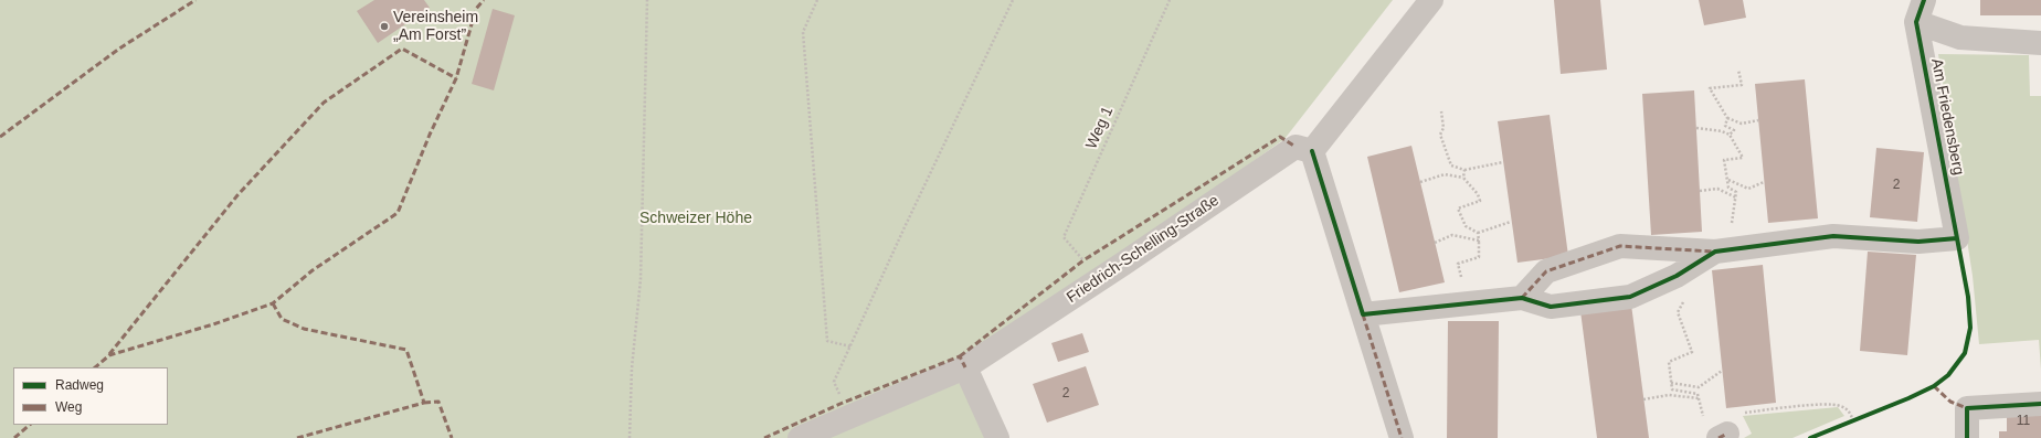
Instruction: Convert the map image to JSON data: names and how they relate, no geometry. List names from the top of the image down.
{
  "streets": {
    "street": ["Am Friedensberg", "Friedrich-Schelling-Straße"],
    "path": ["Weg 1"]
  },
  "parks": ["Schweizer Höhe"],
  "places": ["Vereinsheim „Am Forst”"],
  "house_numbers": ["2", "2", "11"],
  "legend": ["Radweg", "Weg"]
}
